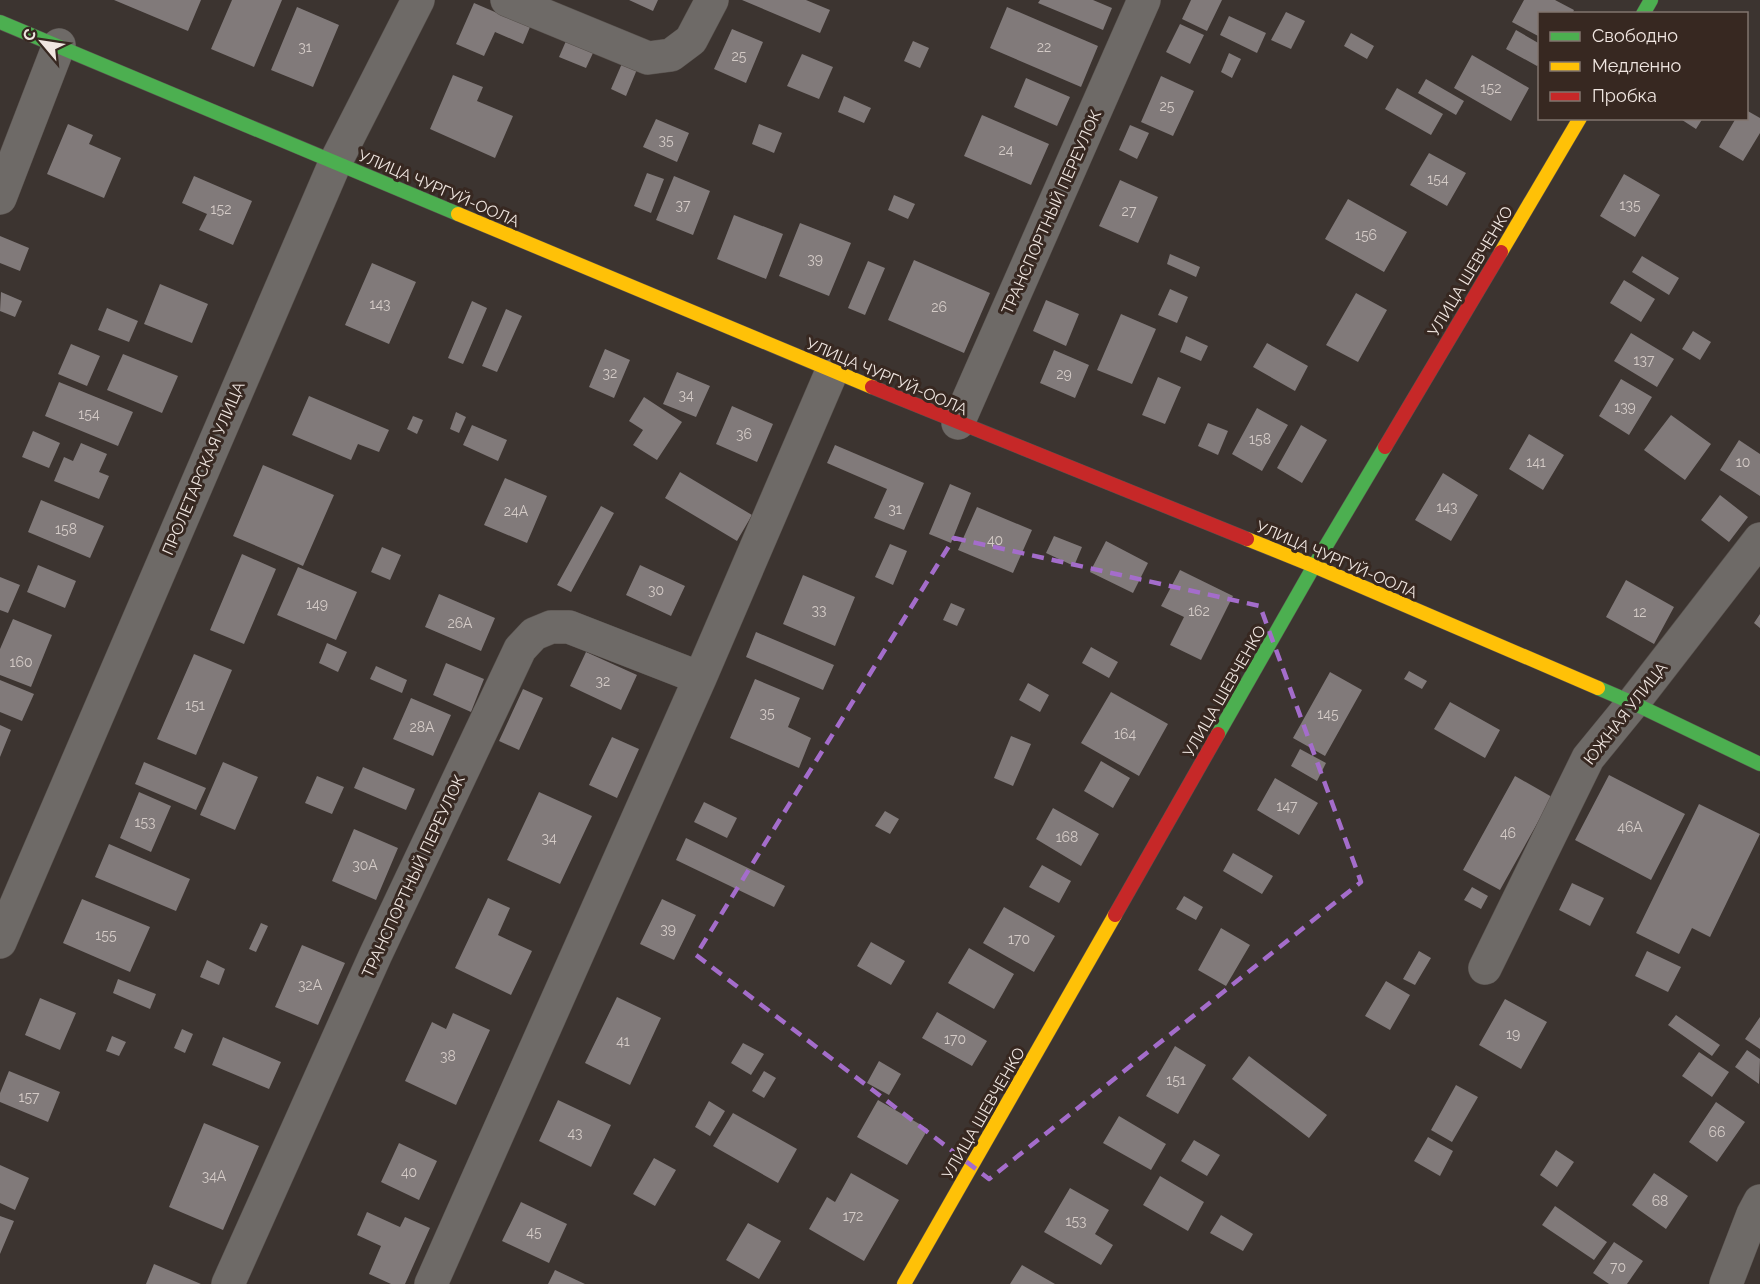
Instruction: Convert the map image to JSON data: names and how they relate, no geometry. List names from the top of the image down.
{
  "streets": {
    "street": [
      "УЛИЦА ЧУРГУЙ-ООЛА",
      "ТРАНСПОРТНЫЙ ПЕРЕУЛОК",
      "УЛИЦА ШЕВЧЕНКО",
      "ПРОЛЕТАРСКАЯ УЛИЦА",
      "ЮЖНАЯ УЛИЦА"
    ]
  },
  "crossings": [
    ["УЛИЦА ЧУРГУЙ-ООЛА", "ТРАНСПОРТНЫЙ ПЕРЕУЛОК"],
    ["УЛИЦА ЧУРГУЙ-ООЛА", "УЛИЦА ШЕВЧЕНКО"],
    ["УЛИЦА ЧУРГУЙ-ООЛА", "ПРОЛЕТАРСКАЯ УЛИЦА"],
    ["УЛИЦА ЧУРГУЙ-ООЛА", "ЮЖНАЯ УЛИЦА"]
  ],
  "house_numbers": [
    "31",
    "22",
    "25",
    "152",
    "25",
    "35",
    "24",
    "154",
    "37",
    "135",
    "152",
    "27",
    "156",
    "39",
    "143",
    "26",
    "137",
    "32",
    "29",
    "34",
    "139",
    "154",
    "36",
    "158",
    "141",
    "10",
    "143",
    "31",
    "24А",
    "158",
    "40",
    "30",
    "149",
    "33",
    "162",
    "12",
    "26А",
    "160",
    "32",
    "151",
    "35",
    "145",
    "28А",
    "164",
    "147",
    "153",
    "46А",
    "46",
    "168",
    "34",
    "30А",
    "39",
    "155",
    "170",
    "32А",
    "19",
    "170",
    "41",
    "38",
    "151",
    "157",
    "66",
    "43",
    "40",
    "34А",
    "68",
    "172",
    "153",
    "45",
    "70"
  ],
  "legend": ["Свободно", "Медленно", "Пробка"],
  "north": "top left"
}
